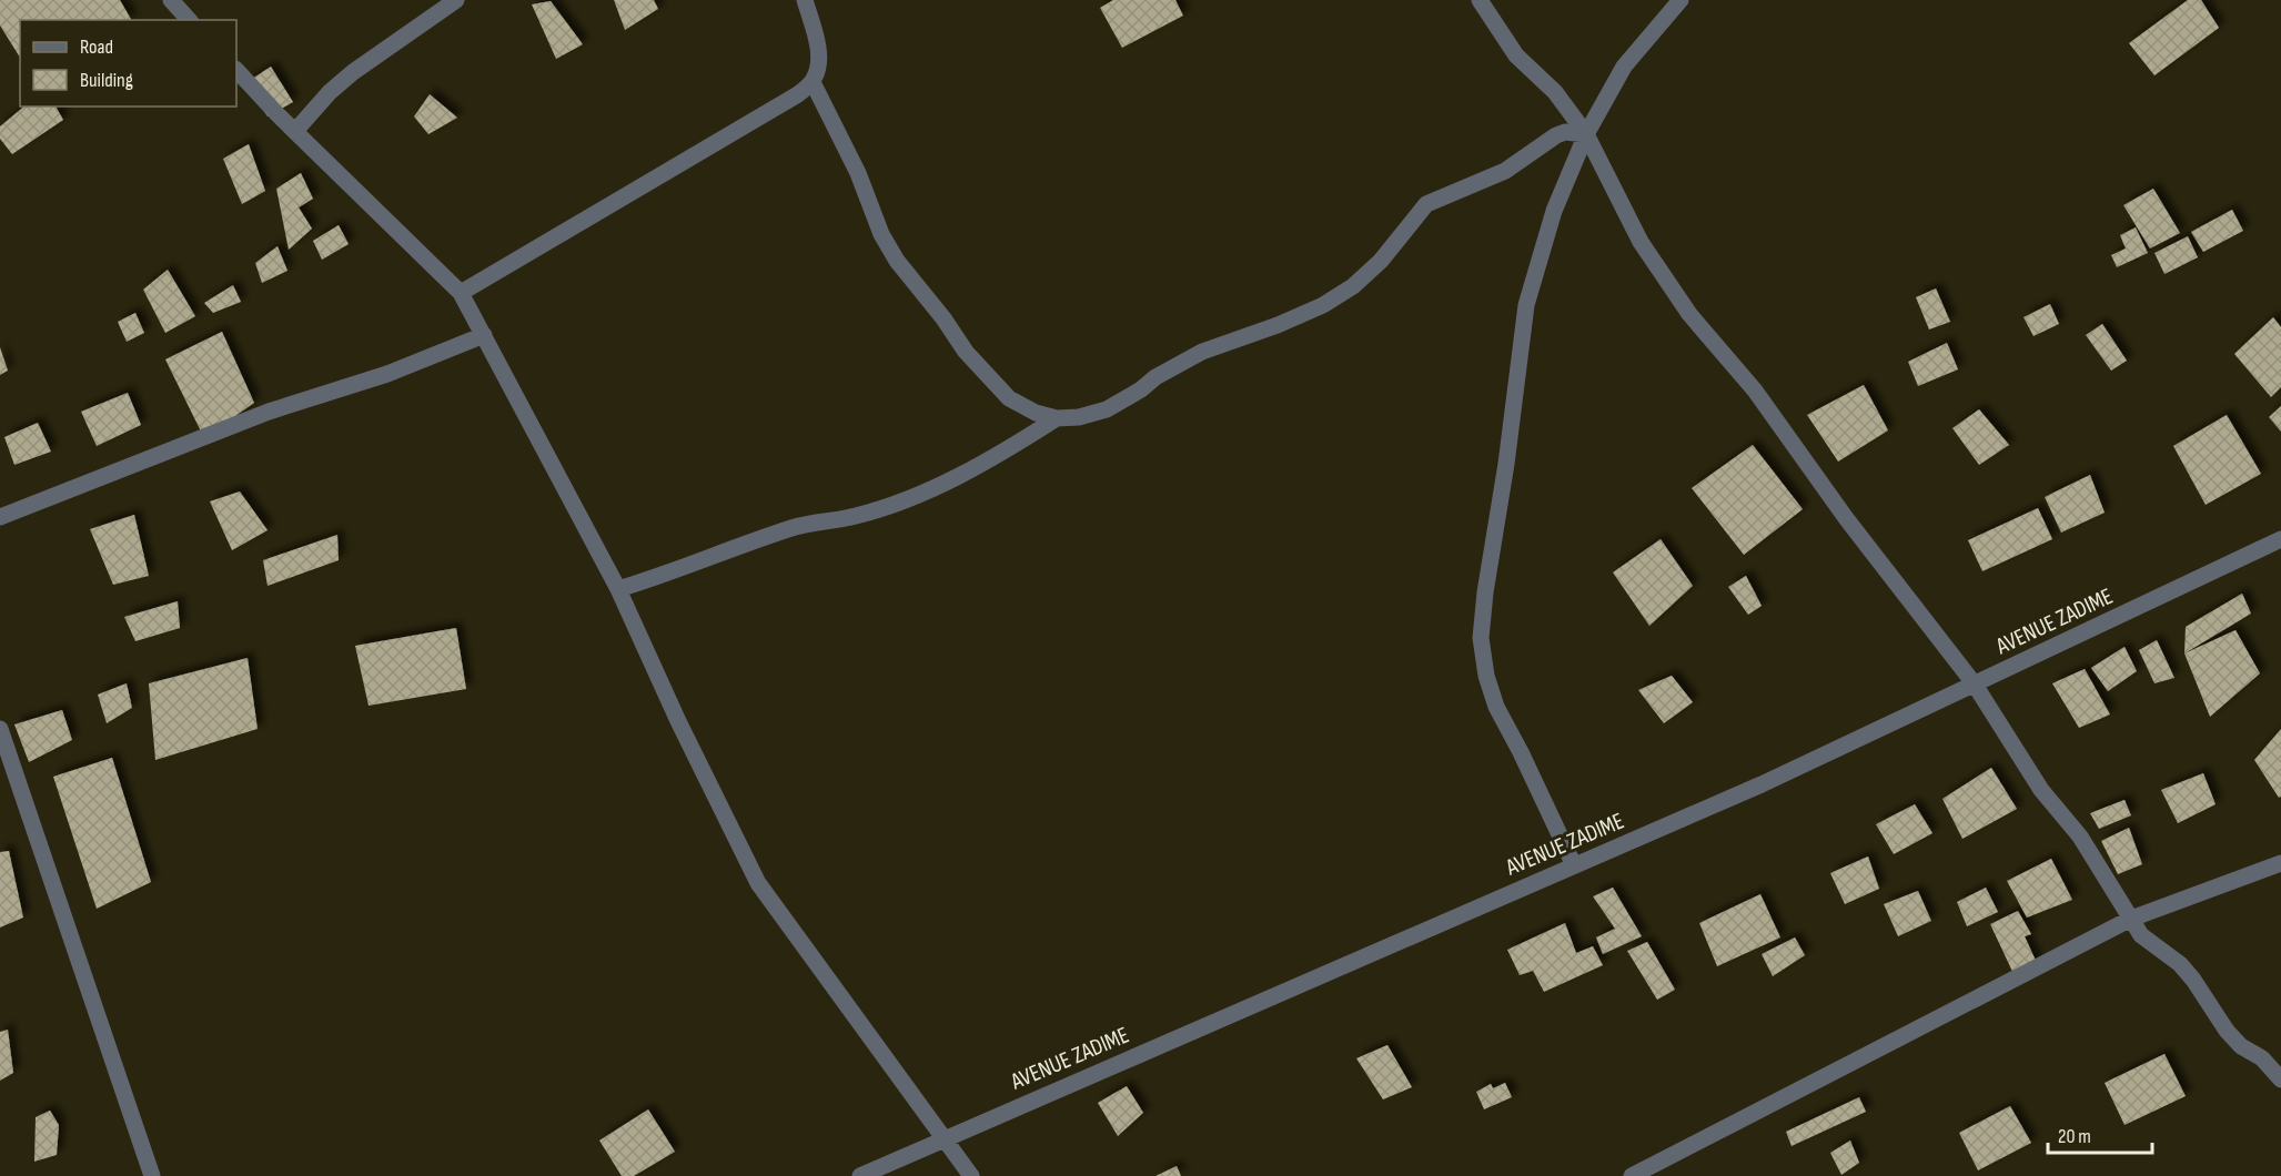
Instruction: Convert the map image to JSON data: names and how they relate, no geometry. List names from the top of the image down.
{
  "streets": {
    "street": ["AVENUE ZADIME"]
  },
  "legend": ["Road", "Building"],
  "scale_bar": "20 m"
}
